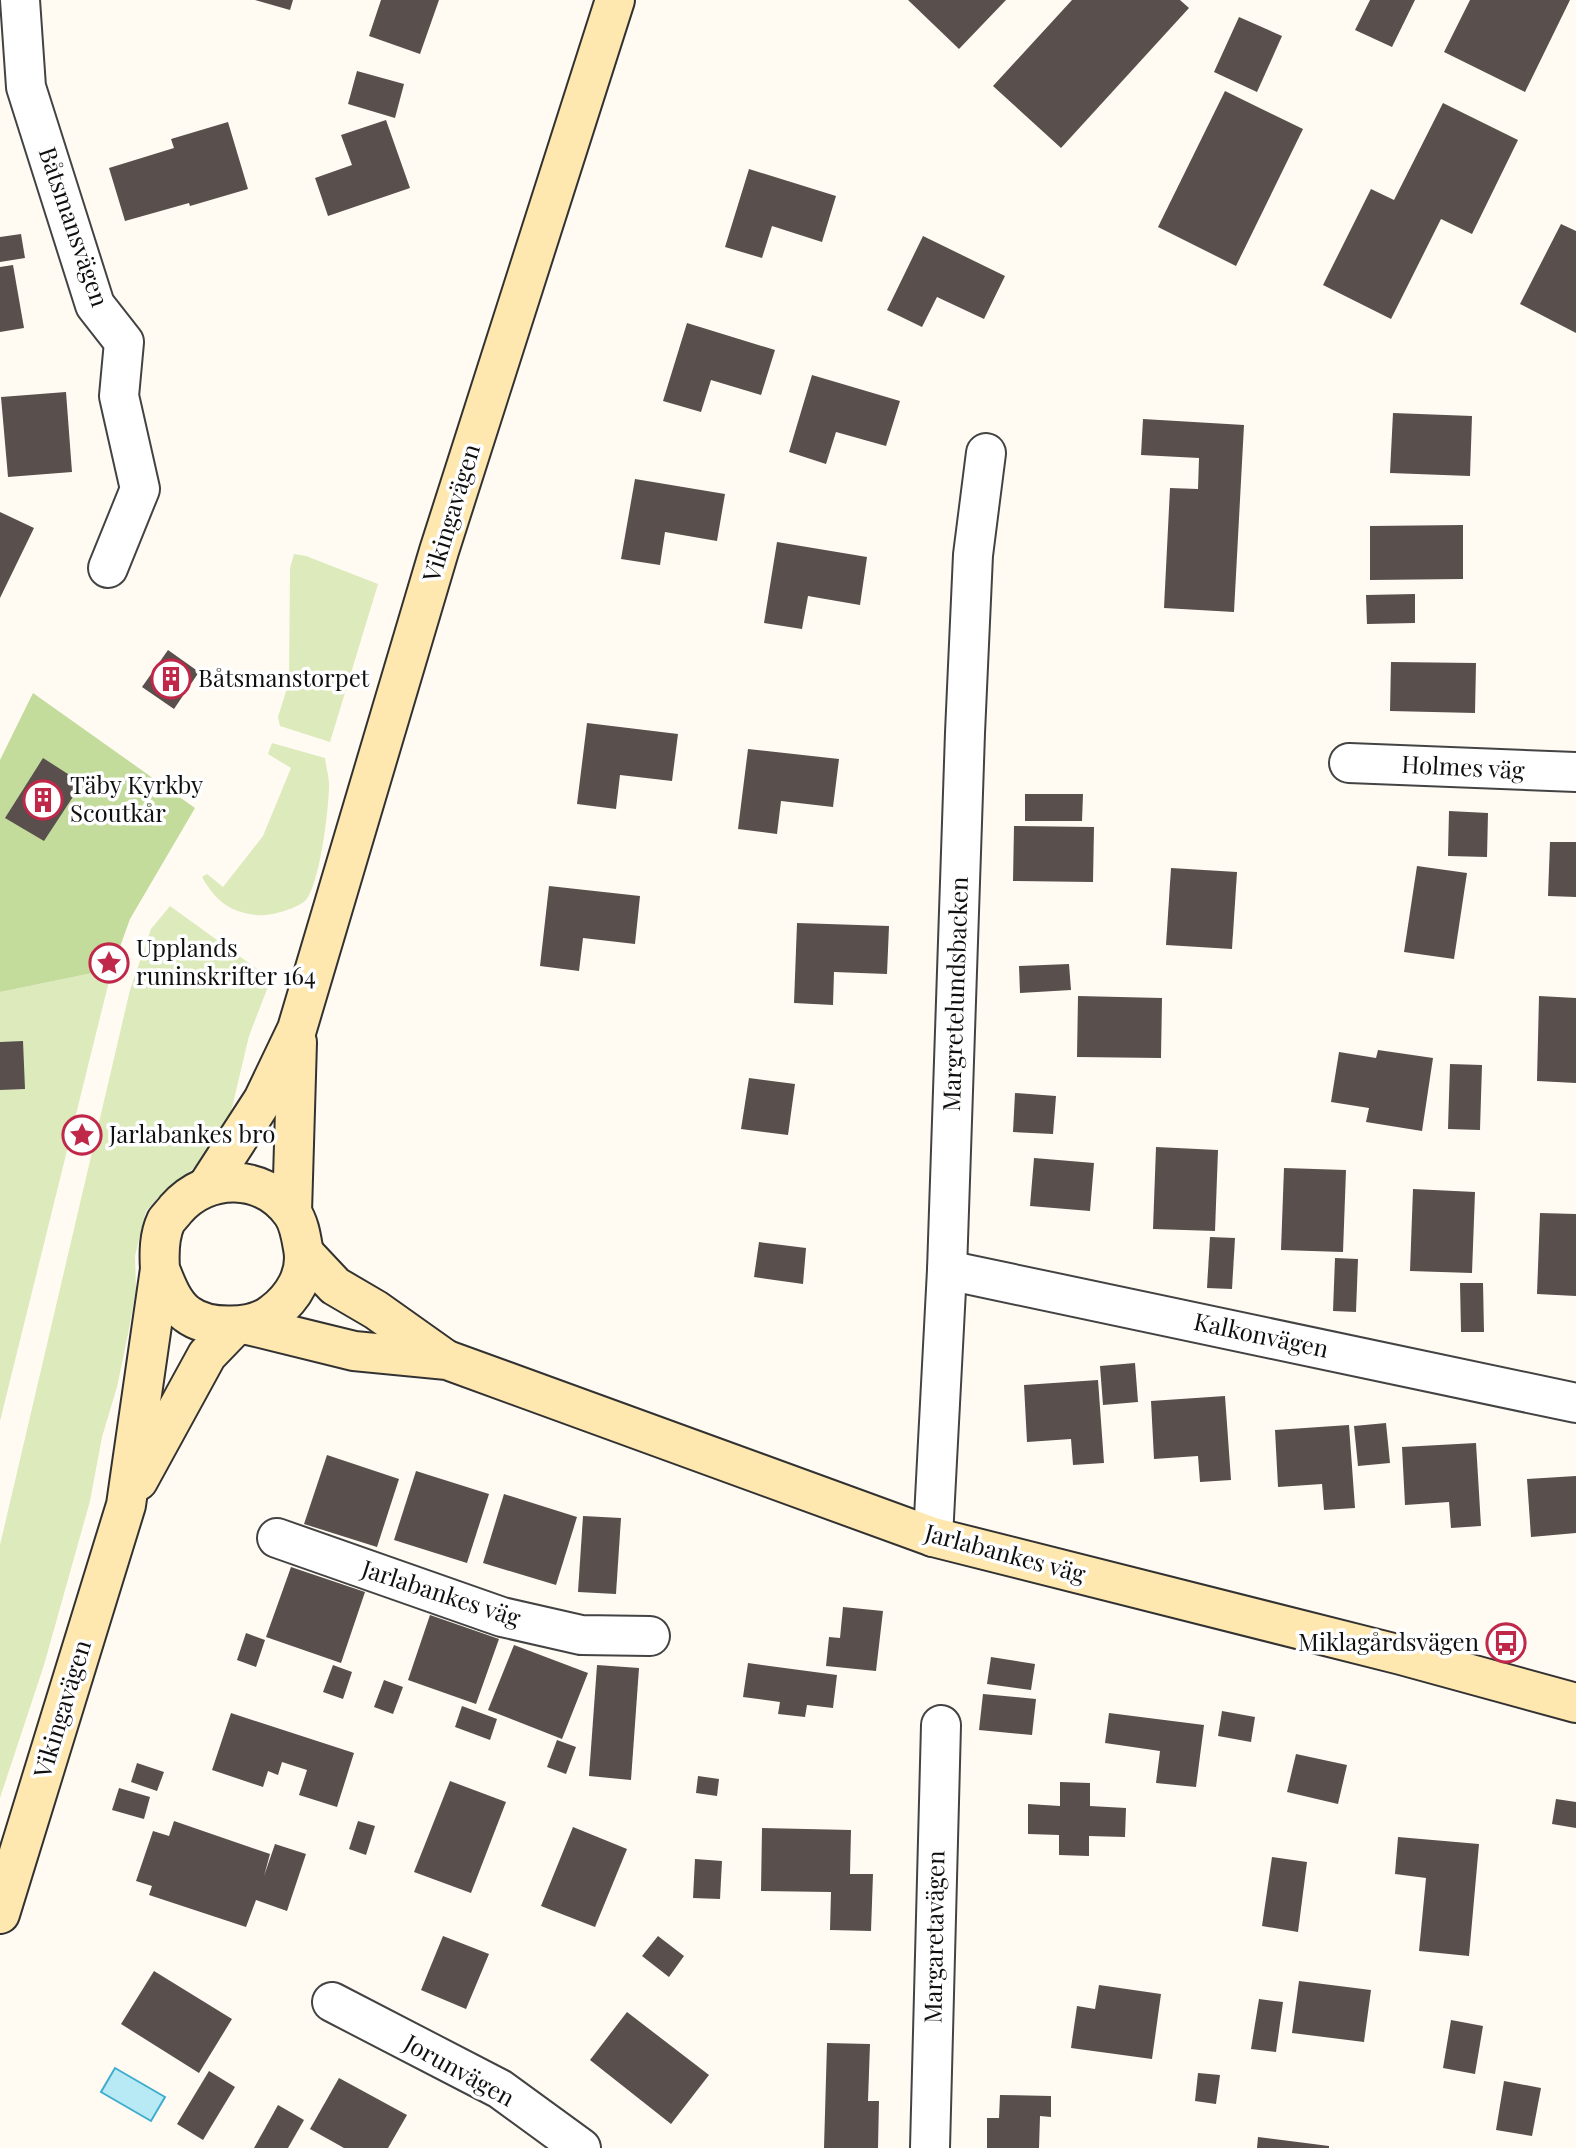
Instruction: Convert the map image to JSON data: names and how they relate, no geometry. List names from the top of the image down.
{
  "streets": {
    "main road": ["Vikingavägen", "Jarlabankes väg"],
    "street": [
      "Båtsmansvägen",
      "Holmes väg",
      "Margretelundsbacken",
      "Kalkonvägen",
      "Margaretavägen",
      "Jorunvägen"
    ]
  },
  "crossings": [
    ["Vikingavägen", "Jarlabankes väg"],
    ["Margretelundsbacken", "Kalkonvägen"],
    ["Margretelundsbacken", "Jarlabankes väg"]
  ],
  "places": {
    "building": ["Båtsmanstorpet", "Täby Kyrkby Scoutkår"],
    "place": ["Upplands runinskrifter 164", "Jarlabankes bro"],
    "bus stop": ["Miklagårdsvägen"]
  }
}
